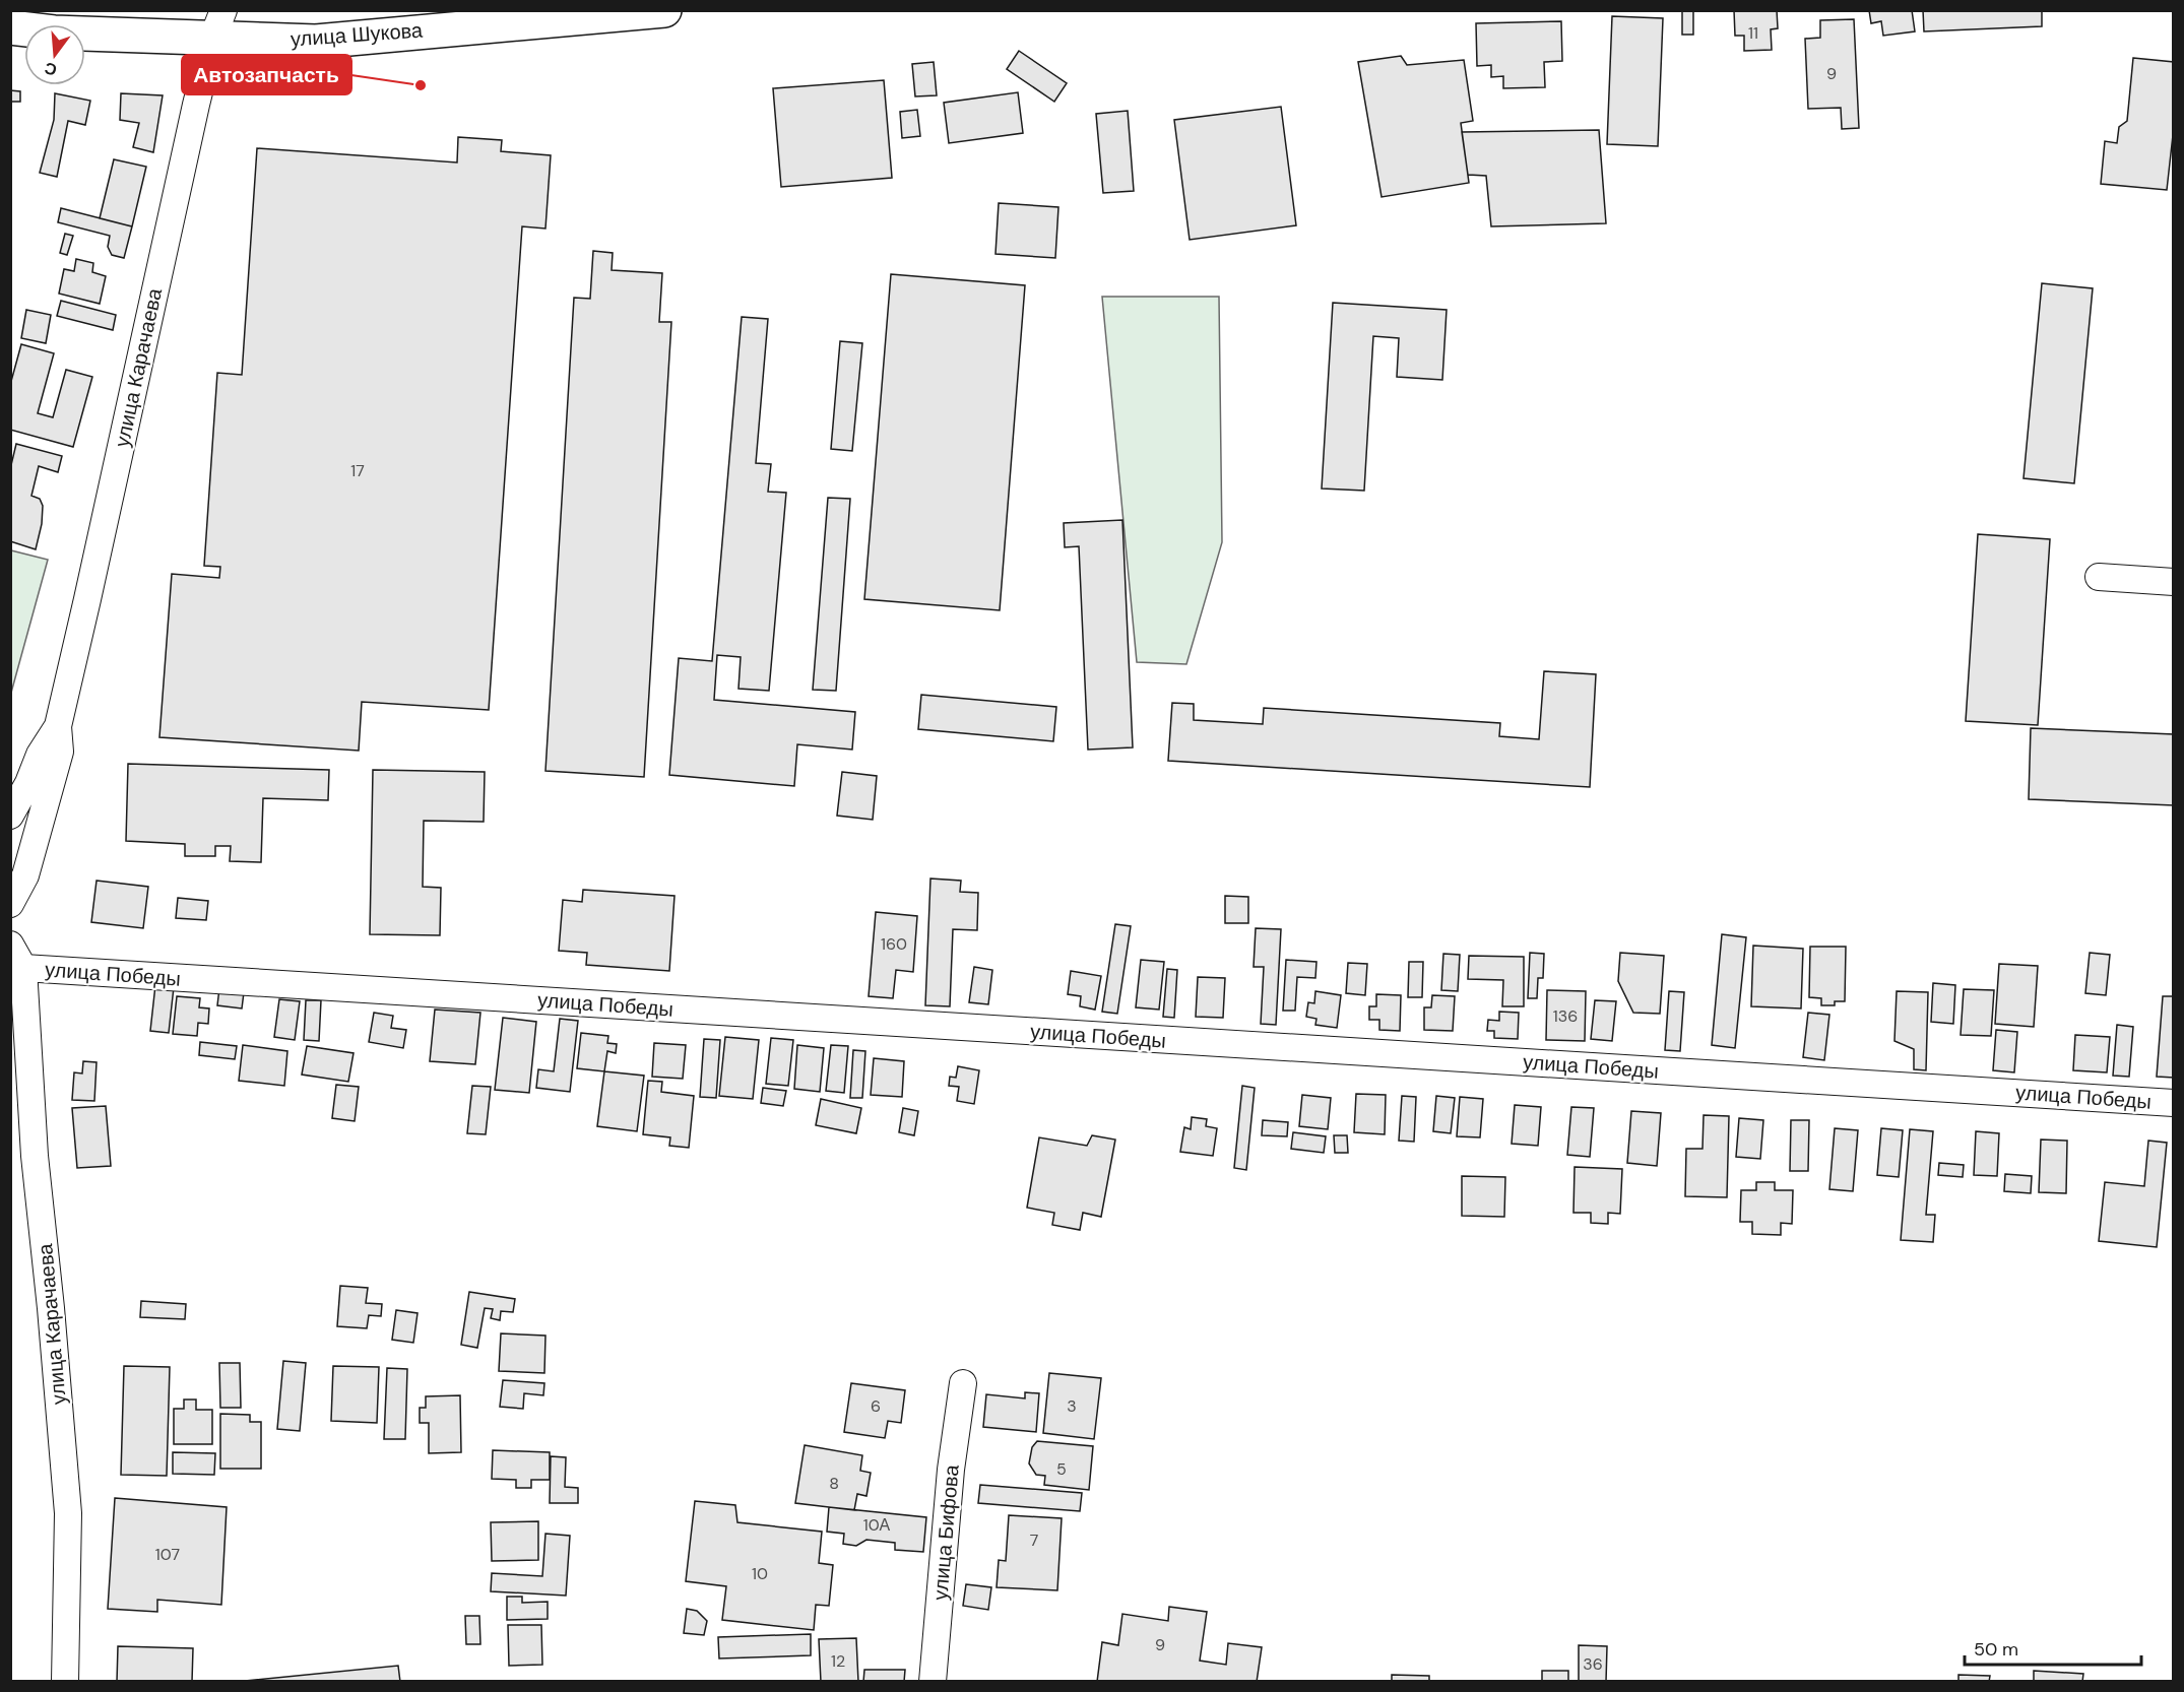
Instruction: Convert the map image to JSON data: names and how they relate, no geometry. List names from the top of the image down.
{
  "streets": {
    "main road": ["улица Шукова"],
    "street": ["улица Карачаева", "улица Победы", "улица Бифова"]
  },
  "crossings": [
    ["улица Шукова", "улица Карачаева"],
    ["улица Карачаева", "улица Победы"]
  ],
  "places": ["Автозапчасть"],
  "house_numbers": [
    "11",
    "9",
    "17",
    "160",
    "136",
    "6",
    "3",
    "5",
    "8",
    "10А",
    "7",
    "107",
    "10",
    "9",
    "12",
    "36"
  ],
  "scale_bar": "50 m",
  "north": "bottom"
}
